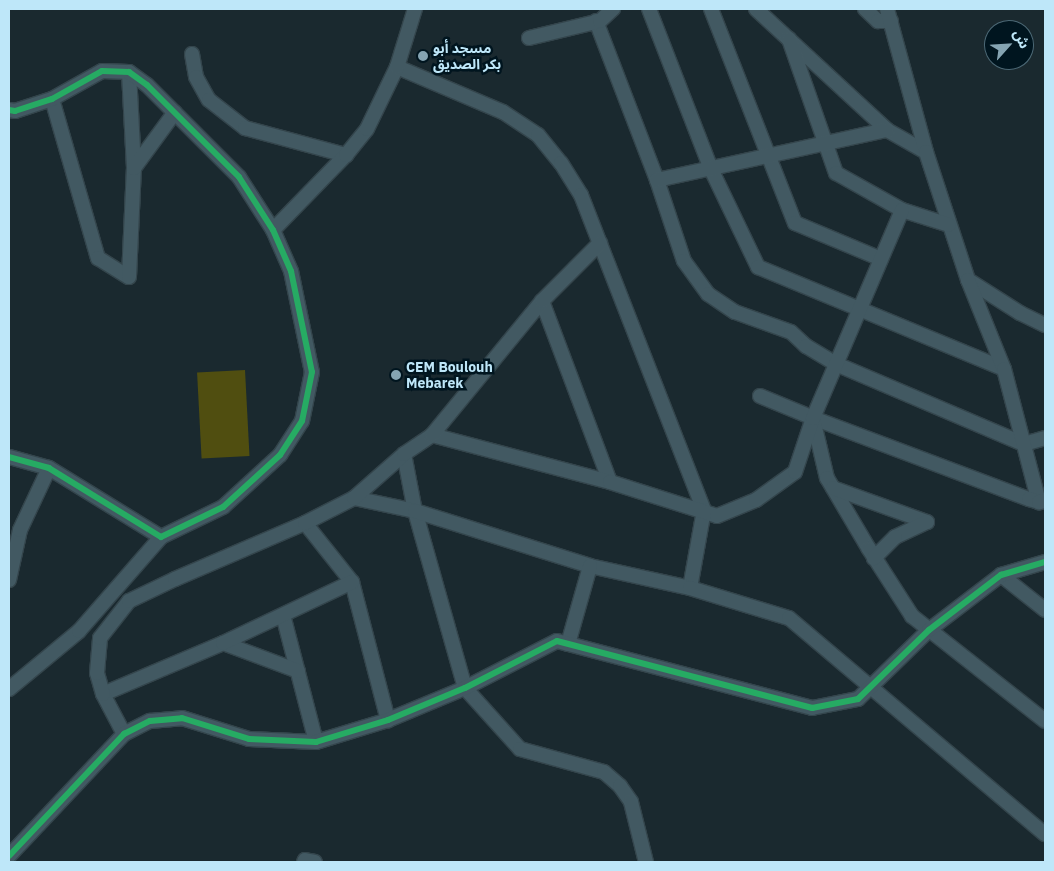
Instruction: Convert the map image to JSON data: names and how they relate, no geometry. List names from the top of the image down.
{
  "places": ["مسجد أبو بكر الصديق", "CEM Boulouh Mebarek"],
  "north": "top right"
}
